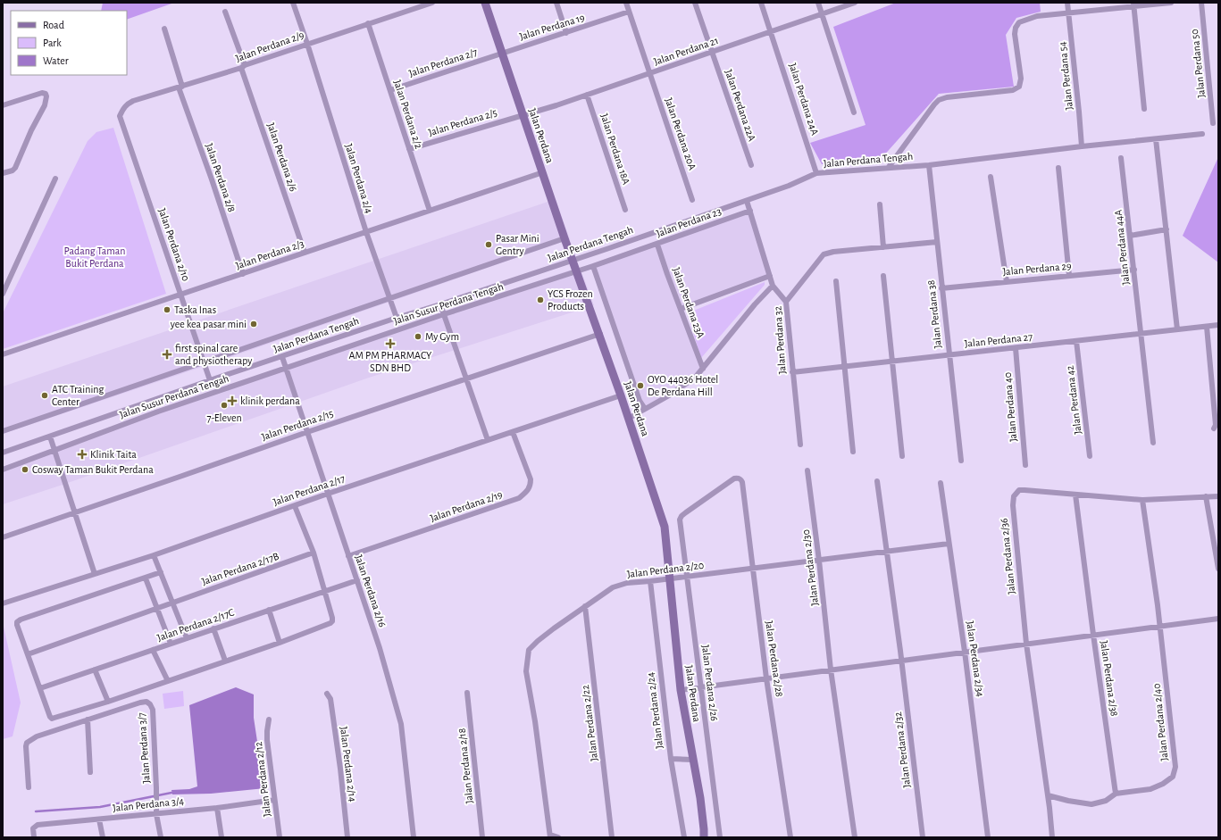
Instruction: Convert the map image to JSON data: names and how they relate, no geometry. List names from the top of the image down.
{
  "streets": {
    "street": [
      "Jalan Perdana 19",
      "Jalan Perdana 2/9",
      "Jalan Perdana 21",
      "Jalan Perdana 2/7",
      "Jalan Perdana 50",
      "Jalan Perdana 54",
      "Jalan Perdana 24A",
      "Jalan Perdana 22A",
      "Jalan Perdana 2/2",
      "Jalan Perdana 2/5",
      "Jalan Perdana 20A",
      "Jalan Perdana",
      "Jalan Perdana 18A",
      "Jalan Perdana 2/6",
      "Jalan Perdana Tengah",
      "Jalan Perdana 2/8",
      "Jalan Perdana 2/4",
      "Jalan Perdana 23",
      "Jalan Perdana 2/10",
      "Jalan Perdana 44A",
      "Jalan Perdana 2/3",
      "Jalan Perdana 29",
      "Jalan Perdana 23A",
      "Jalan Susur Perdana Tengah",
      "Jalan Perdana 38",
      "Jalan Perdana 32",
      "Jalan Perdana 27",
      "Jalan Perdana 42",
      "Jalan Perdana 40",
      "Jalan Perdana 2/15",
      "Jalan Perdana 2/17",
      "Jalan Perdana 2/19",
      "Jalan Perdana 2/36",
      "Jalan Perdana 2/30",
      "Jalan Perdana 2/17B",
      "Jalan Perdana 2/20",
      "Jalan Perdana 2/16",
      "Jalan Perdana 2/17C",
      "Jalan Perdana 2/28",
      "Jalan Perdana 2/34",
      "Jalan Perdana 2/38",
      "Jalan Perdana 2/26",
      "Jalan Perdana 2/24",
      "Jalan Perdana 2/40",
      "Jalan Perdana 2/22",
      "Jalan Perdana 3/7",
      "Jalan Perdana 2/32",
      "Jalan Perdana 2/14",
      "Jalan Perdana 2/18",
      "Jalan Perdana 2/12",
      "Jalan Perdana 3/4"
    ]
  },
  "crossings": [
    ["Jalan Perdana 19", "Jalan Perdana 2/7"],
    ["Jalan Perdana 19", "Jalan Perdana 20A"],
    ["Jalan Perdana 19", "Jalan Perdana"],
    ["Jalan Perdana 2/9", "Jalan Perdana 2/2"],
    ["Jalan Perdana 2/9", "Jalan Perdana 2/6"],
    ["Jalan Perdana 2/9", "Jalan Perdana 2/8"],
    ["Jalan Perdana 2/9", "Jalan Perdana 2/4"],
    ["Jalan Perdana 2/9", "Jalan Perdana 2/10"],
    ["Jalan Perdana 21", "Jalan Perdana 24A"],
    ["Jalan Perdana 21", "Jalan Perdana 22A"],
    ["Jalan Perdana 21", "Jalan Perdana 2/5"],
    ["Jalan Perdana 21", "Jalan Perdana 20A"],
    ["Jalan Perdana 21", "Jalan Perdana"],
    ["Jalan Perdana 21", "Jalan Perdana 18A"],
    ["Jalan Perdana 2/7", "Jalan Perdana 2/2"],
    ["Jalan Perdana 2/7", "Jalan Perdana"],
    ["Jalan Perdana 54", "Jalan Perdana Tengah"],
    ["Jalan Perdana 24A", "Jalan Perdana Tengah"],
    ["Jalan Perdana 2/2", "Jalan Perdana 2/5"],
    ["Jalan Perdana 2/2", "Jalan Perdana 2/3"],
    ["Jalan Perdana 2/5", "Jalan Perdana"],
    ["Jalan Perdana", "Jalan Perdana Tengah"],
    ["Jalan Perdana", "Jalan Perdana 23"],
    ["Jalan Perdana", "Jalan Perdana 2/3"],
    ["Jalan Perdana", "Jalan Susur Perdana Tengah"],
    ["Jalan Perdana", "Jalan Perdana 2/15"],
    ["Jalan Perdana", "Jalan Perdana 2/17"],
    ["Jalan Perdana", "Jalan Perdana 2/20"],
    ["Jalan Perdana 2/6", "Jalan Perdana 2/3"],
    ["Jalan Perdana Tengah", "Jalan Perdana 2/4"],
    ["Jalan Perdana Tengah", "Jalan Perdana 2/10"],
    ["Jalan Perdana Tengah", "Jalan Perdana 38"],
    ["Jalan Perdana Tengah", "Jalan Perdana 2/16"],
    ["Jalan Perdana 2/8", "Jalan Perdana 2/3"],
    ["Jalan Perdana 2/4", "Jalan Perdana 2/3"],
    ["Jalan Perdana 2/4", "Jalan Susur Perdana Tengah"],
    ["Jalan Perdana 23", "Jalan Perdana 23A"],
    ["Jalan Perdana 23", "Jalan Susur Perdana Tengah"],
    ["Jalan Perdana 2/10", "Jalan Perdana 2/3"],
    ["Jalan Perdana 2/10", "Jalan Susur Perdana Tengah"],
    ["Jalan Perdana 44A", "Jalan Perdana 29"],
    ["Jalan Perdana 44A", "Jalan Perdana 27"],
    ["Jalan Perdana 29", "Jalan Perdana 38"],
    ["Jalan Susur Perdana Tengah", "Jalan Perdana 2/16"],
    ["Jalan Perdana 38", "Jalan Perdana 32"],
    ["Jalan Perdana 38", "Jalan Perdana 27"],
    ["Jalan Perdana 32", "Jalan Perdana 27"],
    ["Jalan Perdana 27", "Jalan Perdana 42"],
    ["Jalan Perdana 27", "Jalan Perdana 40"],
    ["Jalan Perdana 2/15", "Jalan Perdana 2/16"],
    ["Jalan Perdana 2/17", "Jalan Perdana 2/19"],
    ["Jalan Perdana 2/17", "Jalan Perdana 2/16"],
    ["Jalan Perdana 2/19", "Jalan Perdana 2/16"],
    ["Jalan Perdana 2/36", "Jalan Perdana 2/38"],
    ["Jalan Perdana 2/36", "Jalan Perdana 2/40"],
    ["Jalan Perdana 2/30", "Jalan Perdana 2/20"],
    ["Jalan Perdana 2/20", "Jalan Perdana 2/28"],
    ["Jalan Perdana 2/20", "Jalan Perdana 2/34"],
    ["Jalan Perdana 2/20", "Jalan Perdana 2/26"],
    ["Jalan Perdana 2/20", "Jalan Perdana 2/24"],
    ["Jalan Perdana 2/20", "Jalan Perdana 2/22"],
    ["Jalan Perdana 2/20", "Jalan Perdana 2/32"],
    ["Jalan Perdana 2/16", "Jalan Perdana 2/17C"],
    ["Jalan Perdana 2/28", "Jalan Perdana 2/26"],
    ["Jalan Perdana 2/38", "Jalan Perdana 2/40"],
    ["Jalan Perdana 3/7", "Jalan Perdana 3/4"],
    ["Jalan Perdana 2/12", "Jalan Perdana 3/4"]
  ],
  "parks": ["Padang Taman Bukit Perdana"],
  "places": {
    "other": [
      "Pasar Mini Gentry",
      "YCS Frozen Products",
      "Taska Inas",
      "yee kea pasar mini",
      "My Gym",
      "OYO 44036 Hotel De Perdana Hill",
      "ATC Training Center",
      "7-Eleven",
      "Cosway Taman Bukit Perdana"
    ],
    "health": [
      "AM PM PHARMACY SDN BHD",
      "first spinal care and physiotherapy",
      "klinik perdana",
      "Klinik Taita"
    ]
  },
  "legend": ["Road", "Park", "Water"]
}
